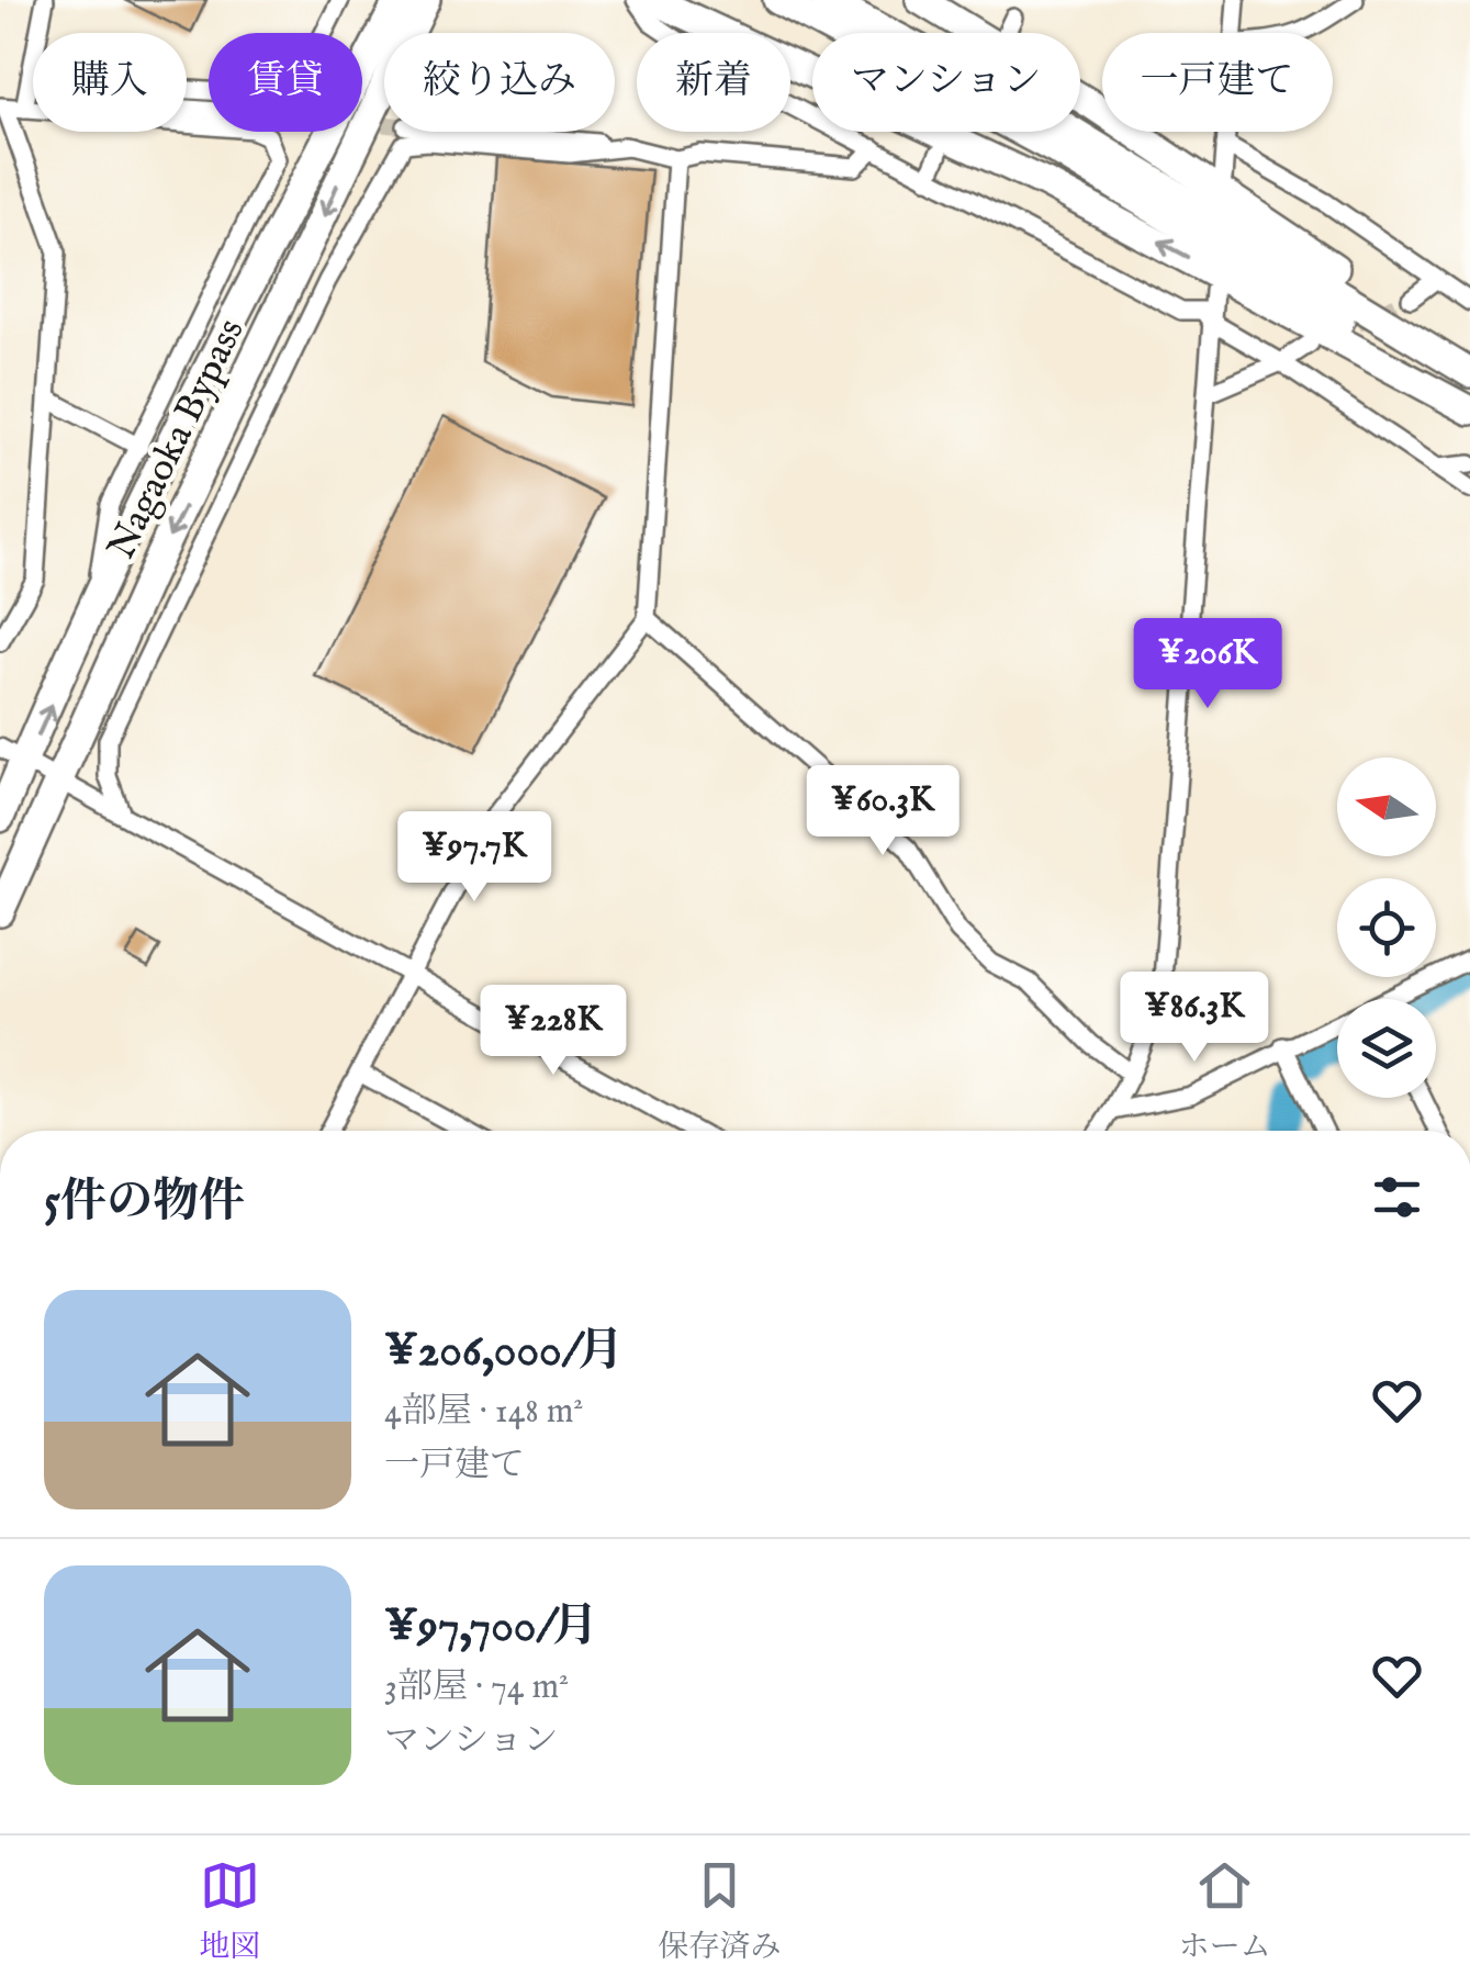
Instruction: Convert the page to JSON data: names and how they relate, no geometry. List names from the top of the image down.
{
  "streets": {
    "highway": ["Nagaoka Bypass"]
  },
  "north": "left",
  "page": {
    "chip": [
      "購入",
      "賃貸",
      "絞り込み",
      "新着",
      "マンション",
      "一戸建て"
    ],
    "price": [
      "¥206K",
      "¥60.3K",
      "¥97.7K",
      "¥86.3K",
      "¥228K"
    ],
    "heading": "5件の物件",
    "list": [
      {
        "name": "¥206,000/月",
        "note": "4部屋 · 148 m² · 一戸建て"
      },
      {
        "name": "¥97,700/月",
        "note": "3部屋 · 74 m² · マンション"
      }
    ],
    "tabs": ["地図", "保存済み", "ホーム"]
  }
}
